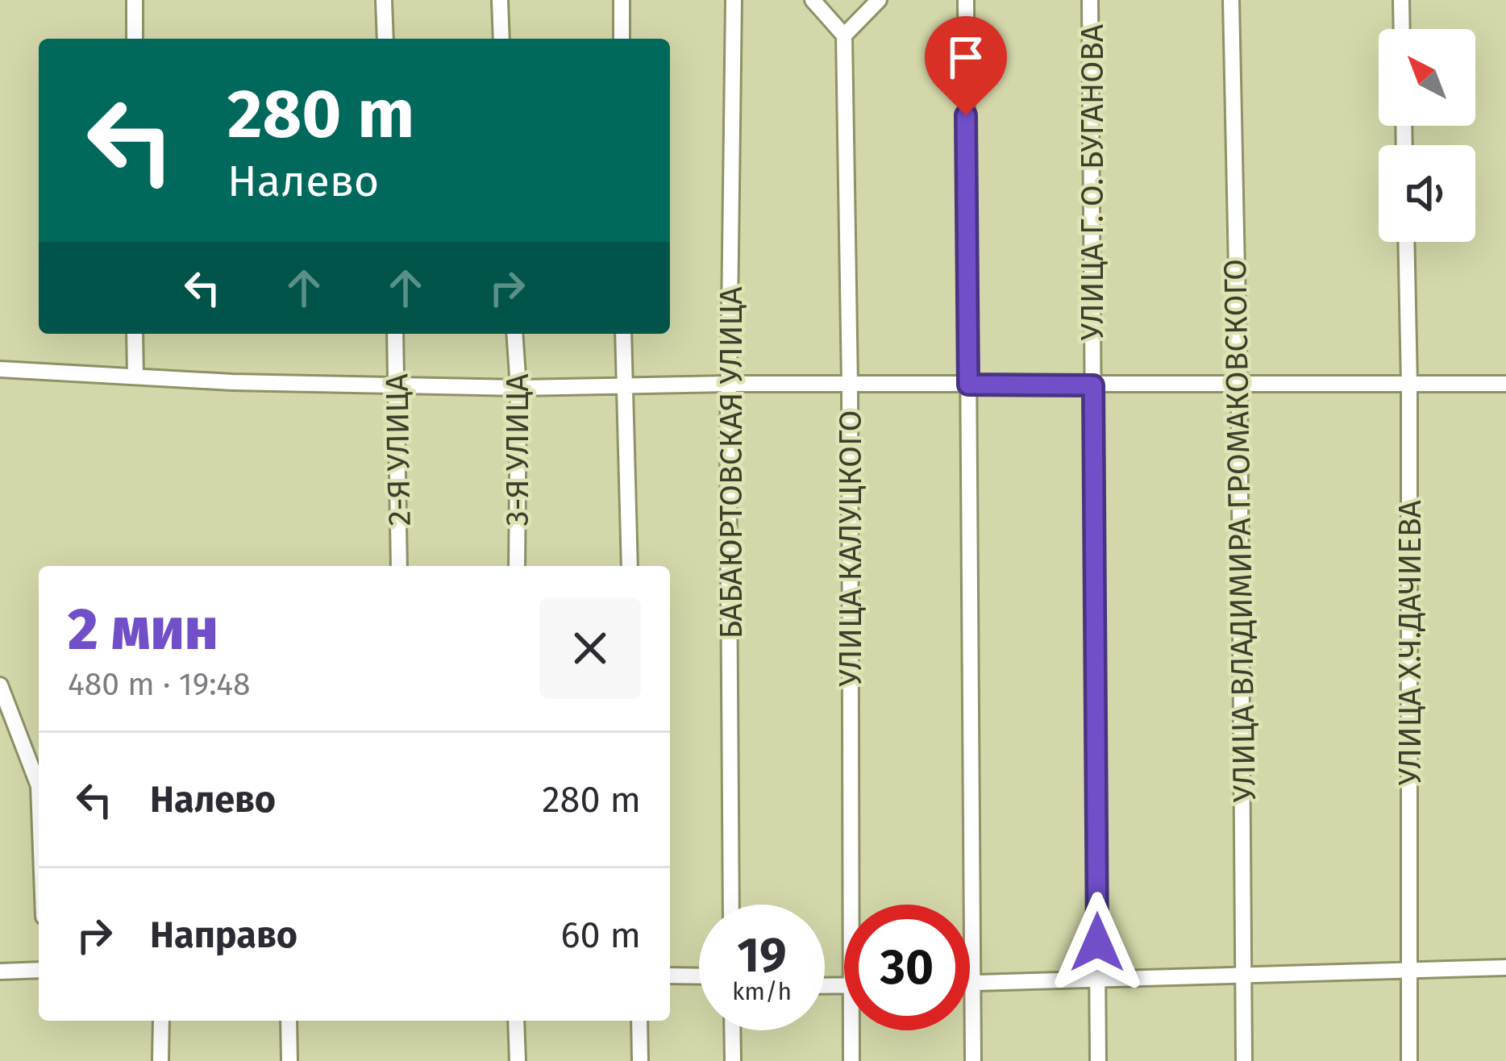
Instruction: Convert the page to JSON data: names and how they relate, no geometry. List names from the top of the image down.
{
  "streets": {
    "street": [
      "УЛИЦА Г. О. БУГАНОВА",
      "2-Я УЛИЦА",
      "3-Я УЛИЦА",
      "БАБАЮРТОВСКАЯ УЛИЦА",
      "УЛИЦА ВЛАДИМИРА ГРОМАКОВСКОГО",
      "УЛИЦА КАЛУЦКОГО",
      "УЛИЦА Х.Ч.ДАЧИЕВА"
    ]
  },
  "north": "top left",
  "page": {
    "turn": ["280 m", "Налево"],
    "heading": ["2 мин", "480 m · 19:48"],
    "list": [
      {
        "name": "Налево",
        "value": "280 m"
      },
      {
        "name": "Направо",
        "value": "60 m"
      }
    ],
    "speed": "19 km/h",
    "limit": "30"
  }
}
